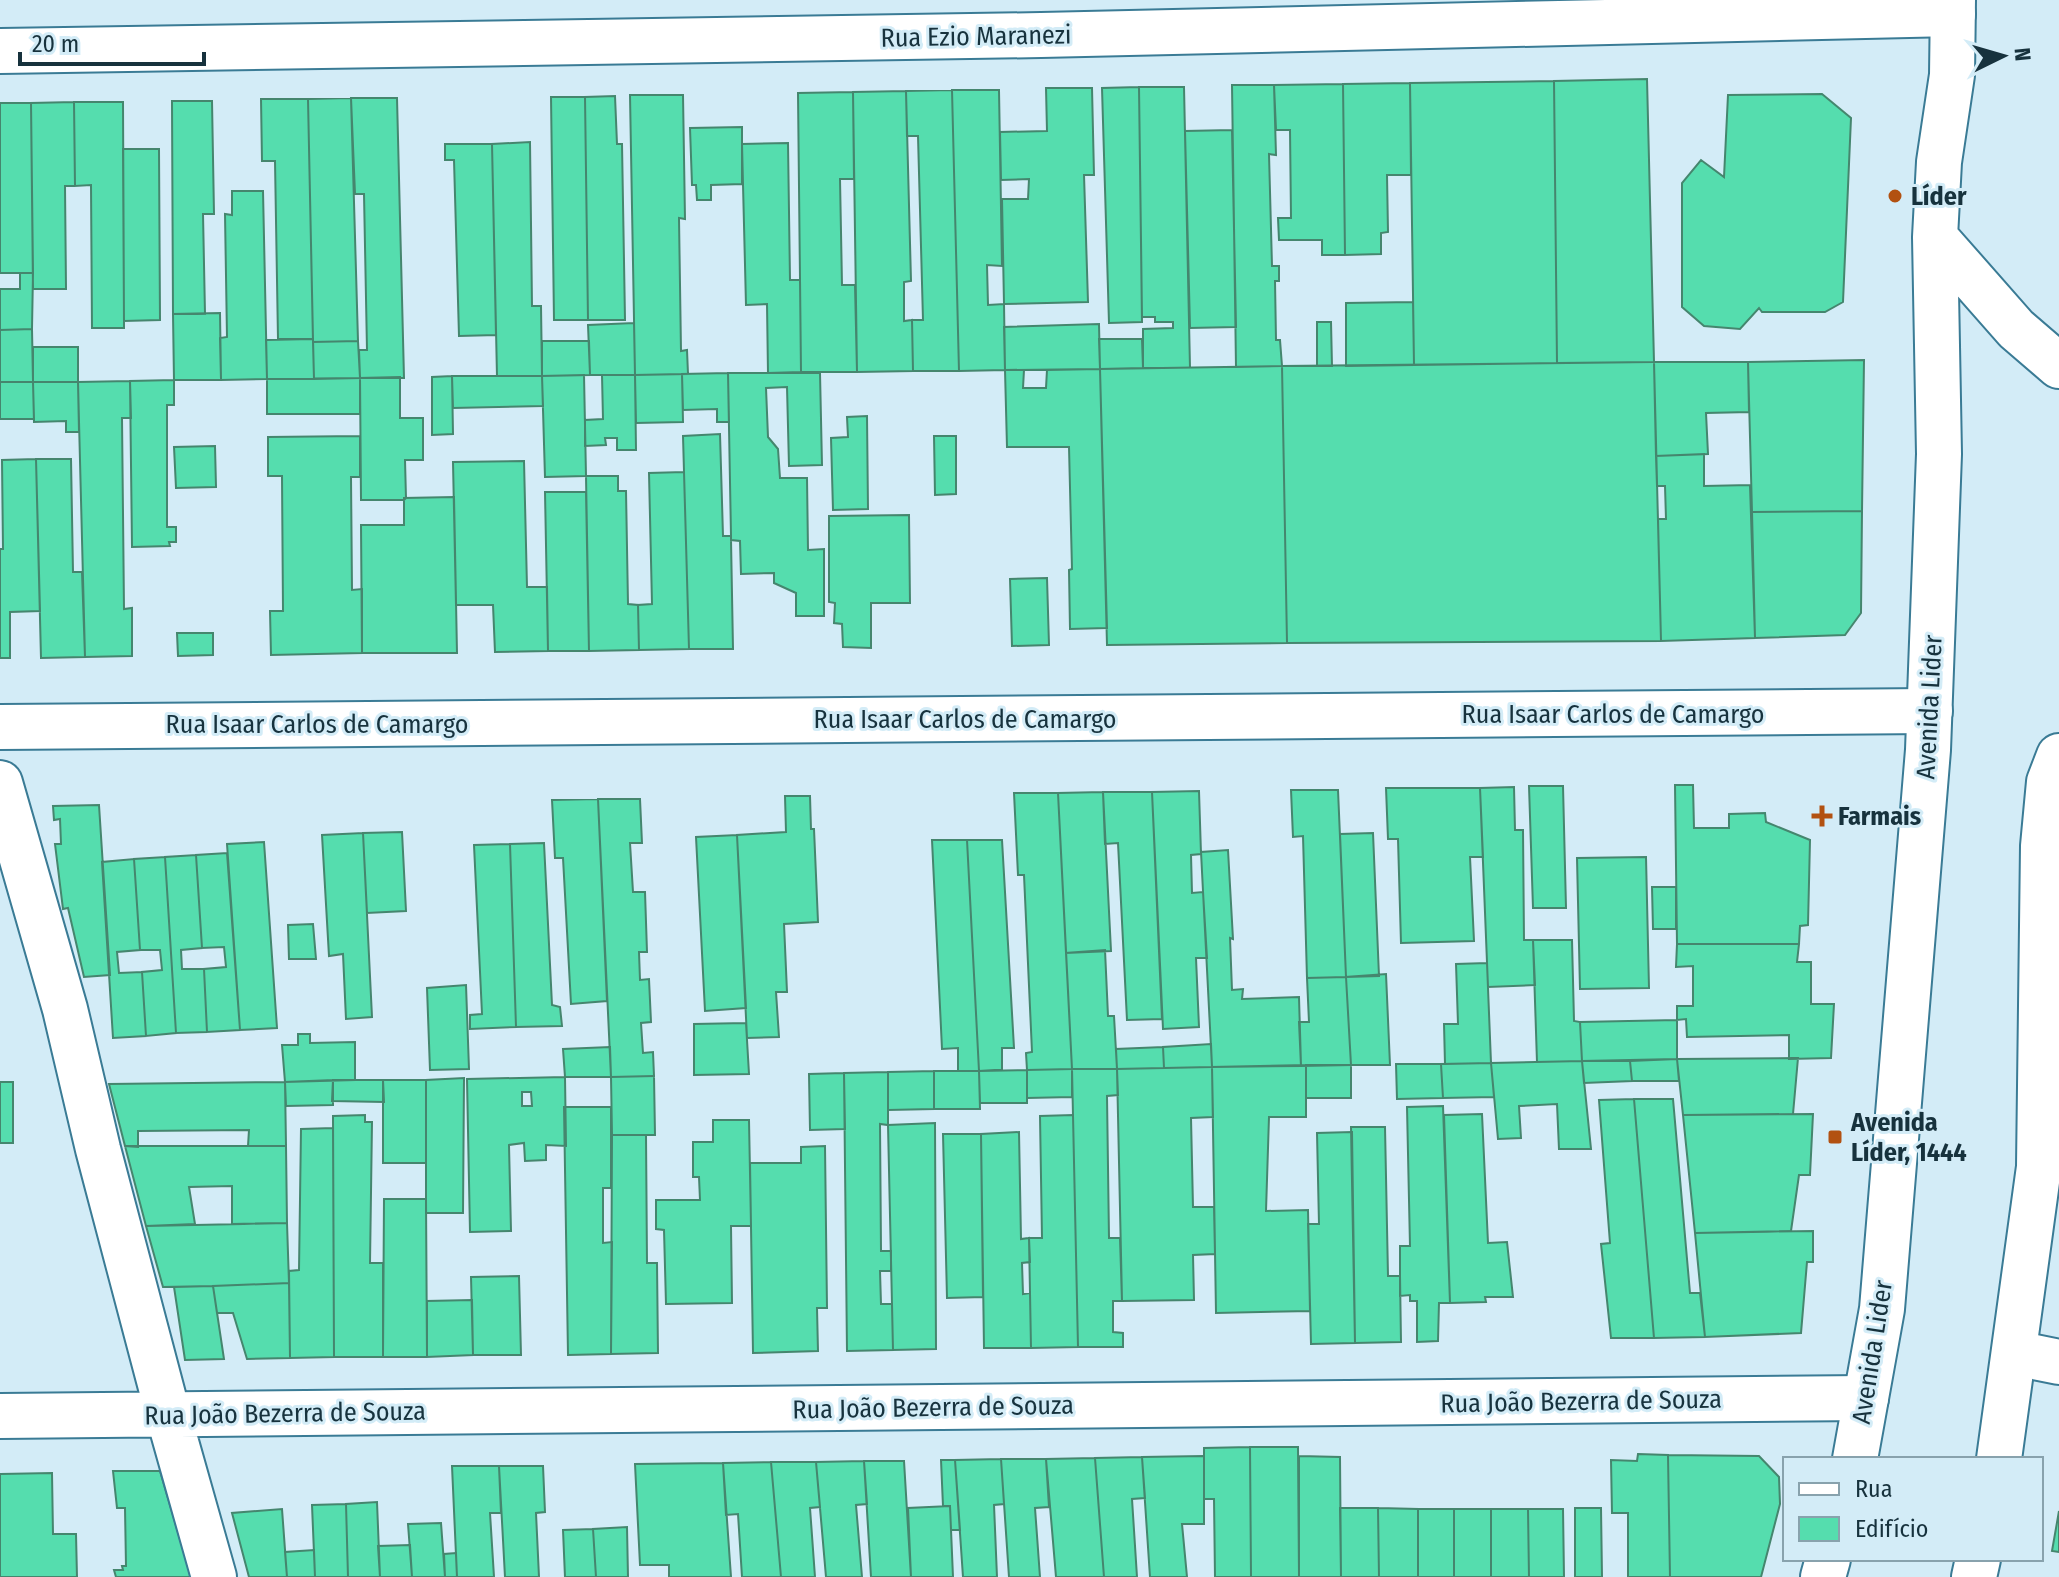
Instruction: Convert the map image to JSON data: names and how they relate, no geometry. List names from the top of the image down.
{
  "streets": {
    "street": [
      "Rua Ezio Maranezi",
      "Avenida Lider",
      "Rua Isaar Carlos de Camargo",
      "Rua João Bezerra de Souza"
    ]
  },
  "crossings": [
    ["Rua Ezio Maranezi", "Avenida Lider"],
    ["Avenida Lider", "Rua Isaar Carlos de Camargo"],
    ["Avenida Lider", "Rua João Bezerra de Souza"]
  ],
  "places": {
    "other": ["Líder"],
    "health": ["Farmais"],
    "transit": ["Avenida Líder, 1444"]
  },
  "legend": ["Rua", "Edifício"],
  "scale_bar": "20 m",
  "north": "right"
}
